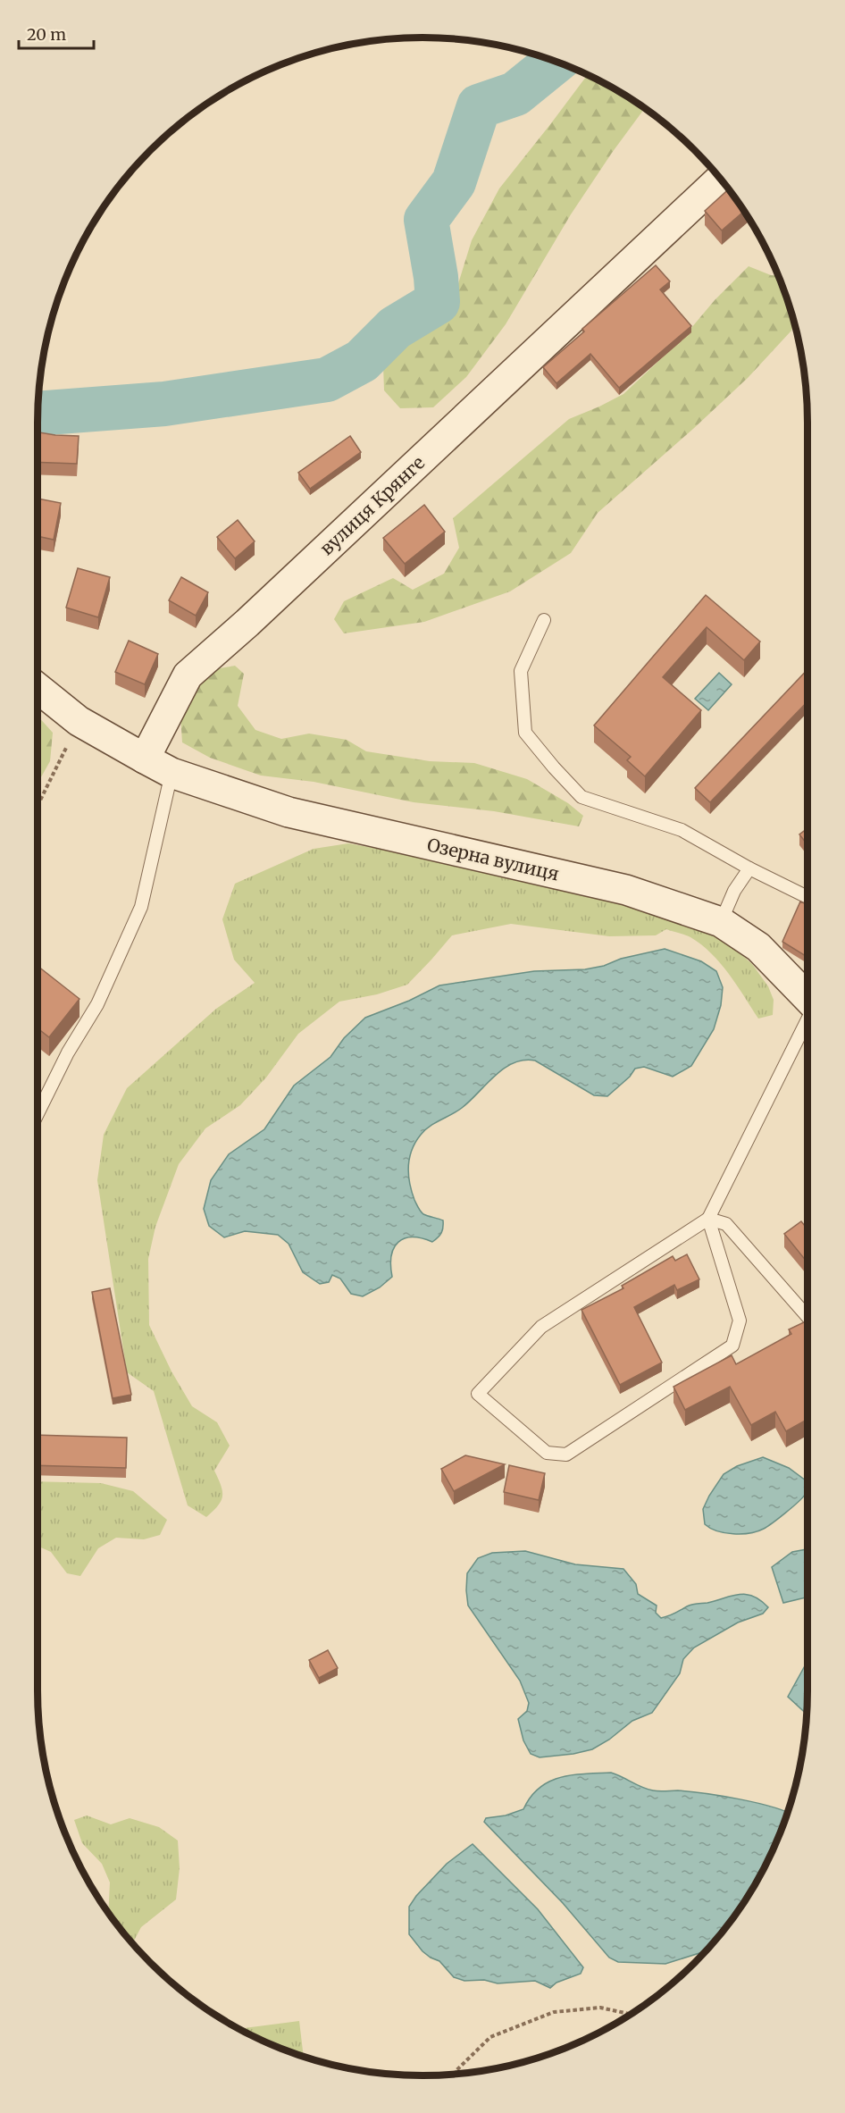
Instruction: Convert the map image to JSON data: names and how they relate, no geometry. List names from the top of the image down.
{
  "streets": {
    "street": ["вулиця Крянге", "Озерна вулиця"]
  },
  "crossings": [
    ["вулиця Крянге", "Озерна вулиця"]
  ],
  "scale_bar": "20 m"
}
